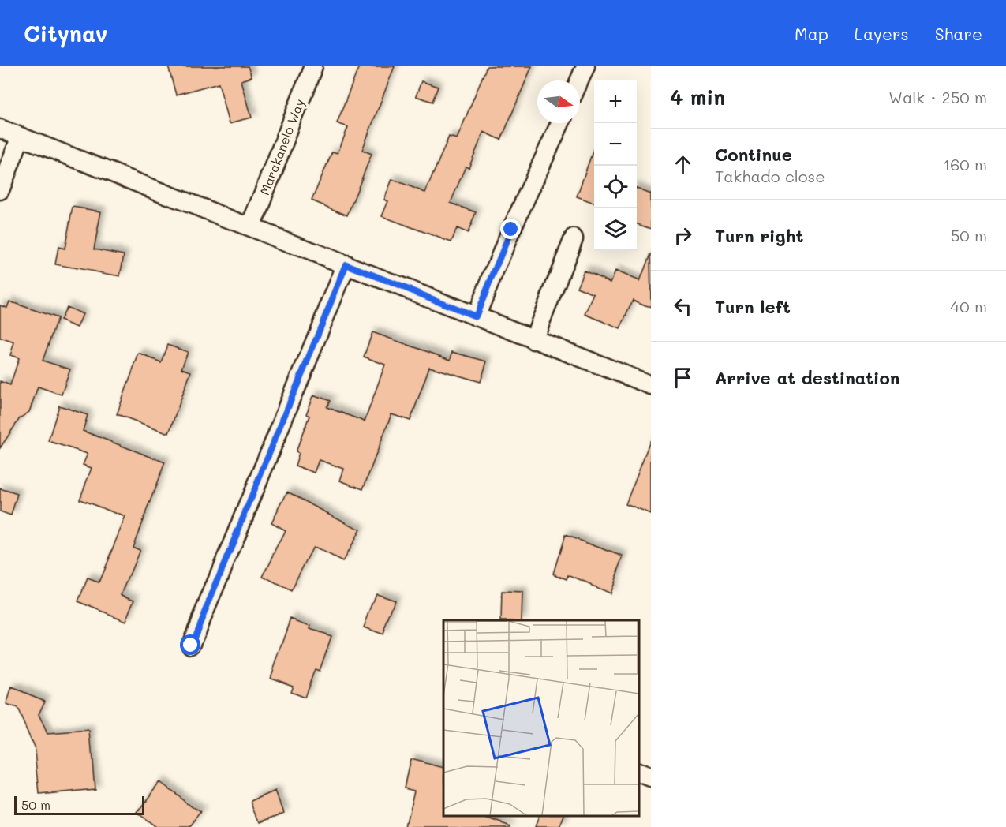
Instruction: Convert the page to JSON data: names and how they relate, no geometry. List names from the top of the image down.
{
  "streets": {
    "street": ["Marakanelo Way"]
  },
  "scale_bar": "50 m",
  "north": "right",
  "page": {
    "header": "Citynav",
    "nav": ["Map", "Layers", "Share"],
    "heading": ["4 min", "Walk · 250 m"],
    "map_buttons": ["+", "−"],
    "list": [
      ["Continue", "Takhado close", "160 m"],
      ["Turn right", "50 m"],
      ["Turn left", "40 m"],
      "Arrive at destination"
    ],
    "scale": "50 m"
  }
}
